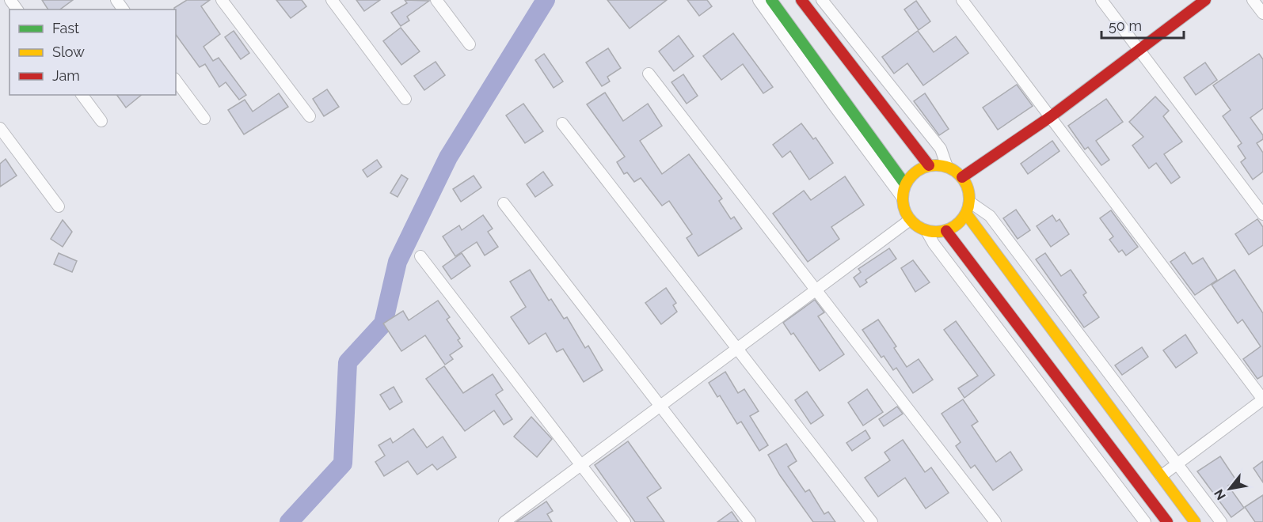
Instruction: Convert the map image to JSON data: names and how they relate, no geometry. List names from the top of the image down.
{
  "legend": ["Fast", "Slow", "Jam"],
  "scale_bar": "50 m",
  "north": "bottom left"
}
